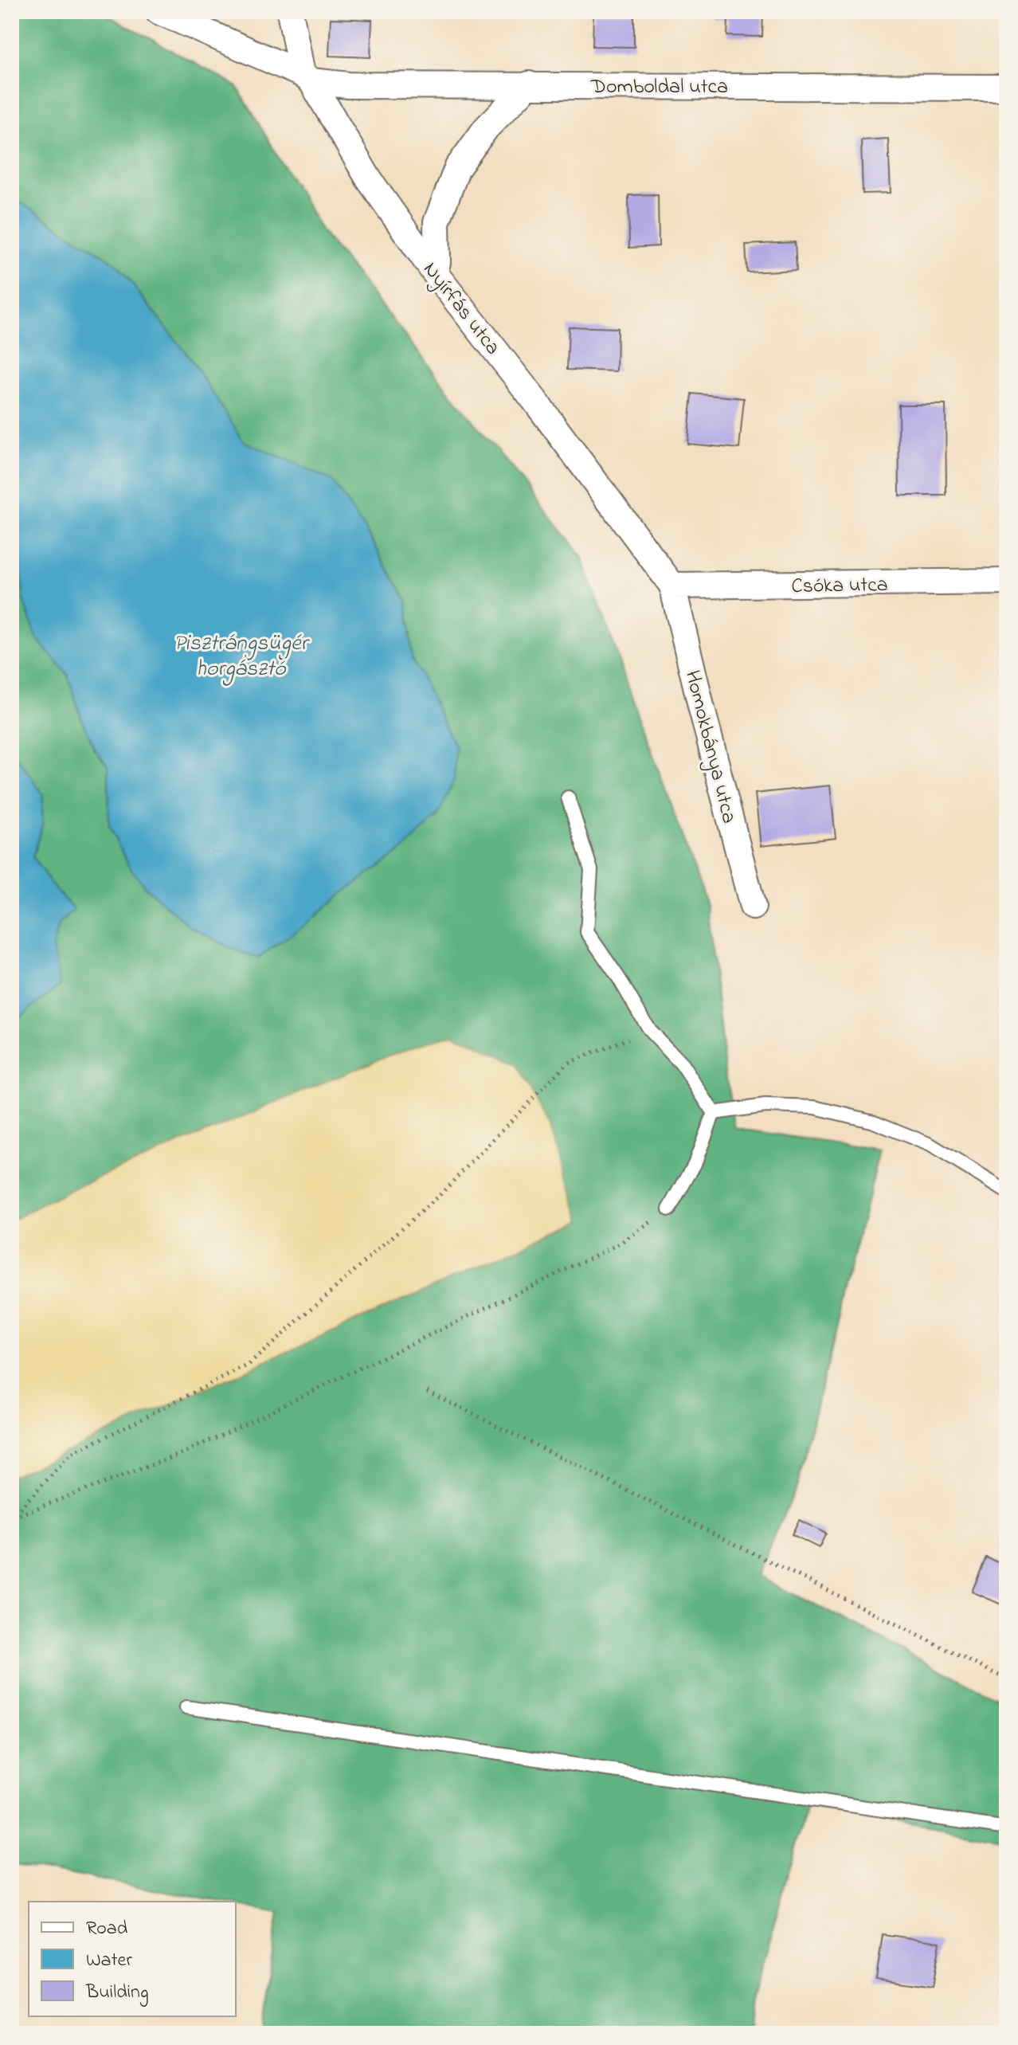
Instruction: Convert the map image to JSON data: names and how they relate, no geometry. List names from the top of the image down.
{
  "streets": {
    "street": [
      "Domboldal utca",
      "Nyírfás utca",
      "Csóka utca",
      "Homokbánya utca"
    ]
  },
  "crossings": [
    ["Domboldal utca", "Nyírfás utca"],
    ["Nyírfás utca", "Csóka utca"],
    ["Nyírfás utca", "Homokbánya utca"],
    ["Csóka utca", "Homokbánya utca"]
  ],
  "water": ["Pisztrángsügér horgásztó"],
  "legend": ["Road", "Water", "Building"]
}
